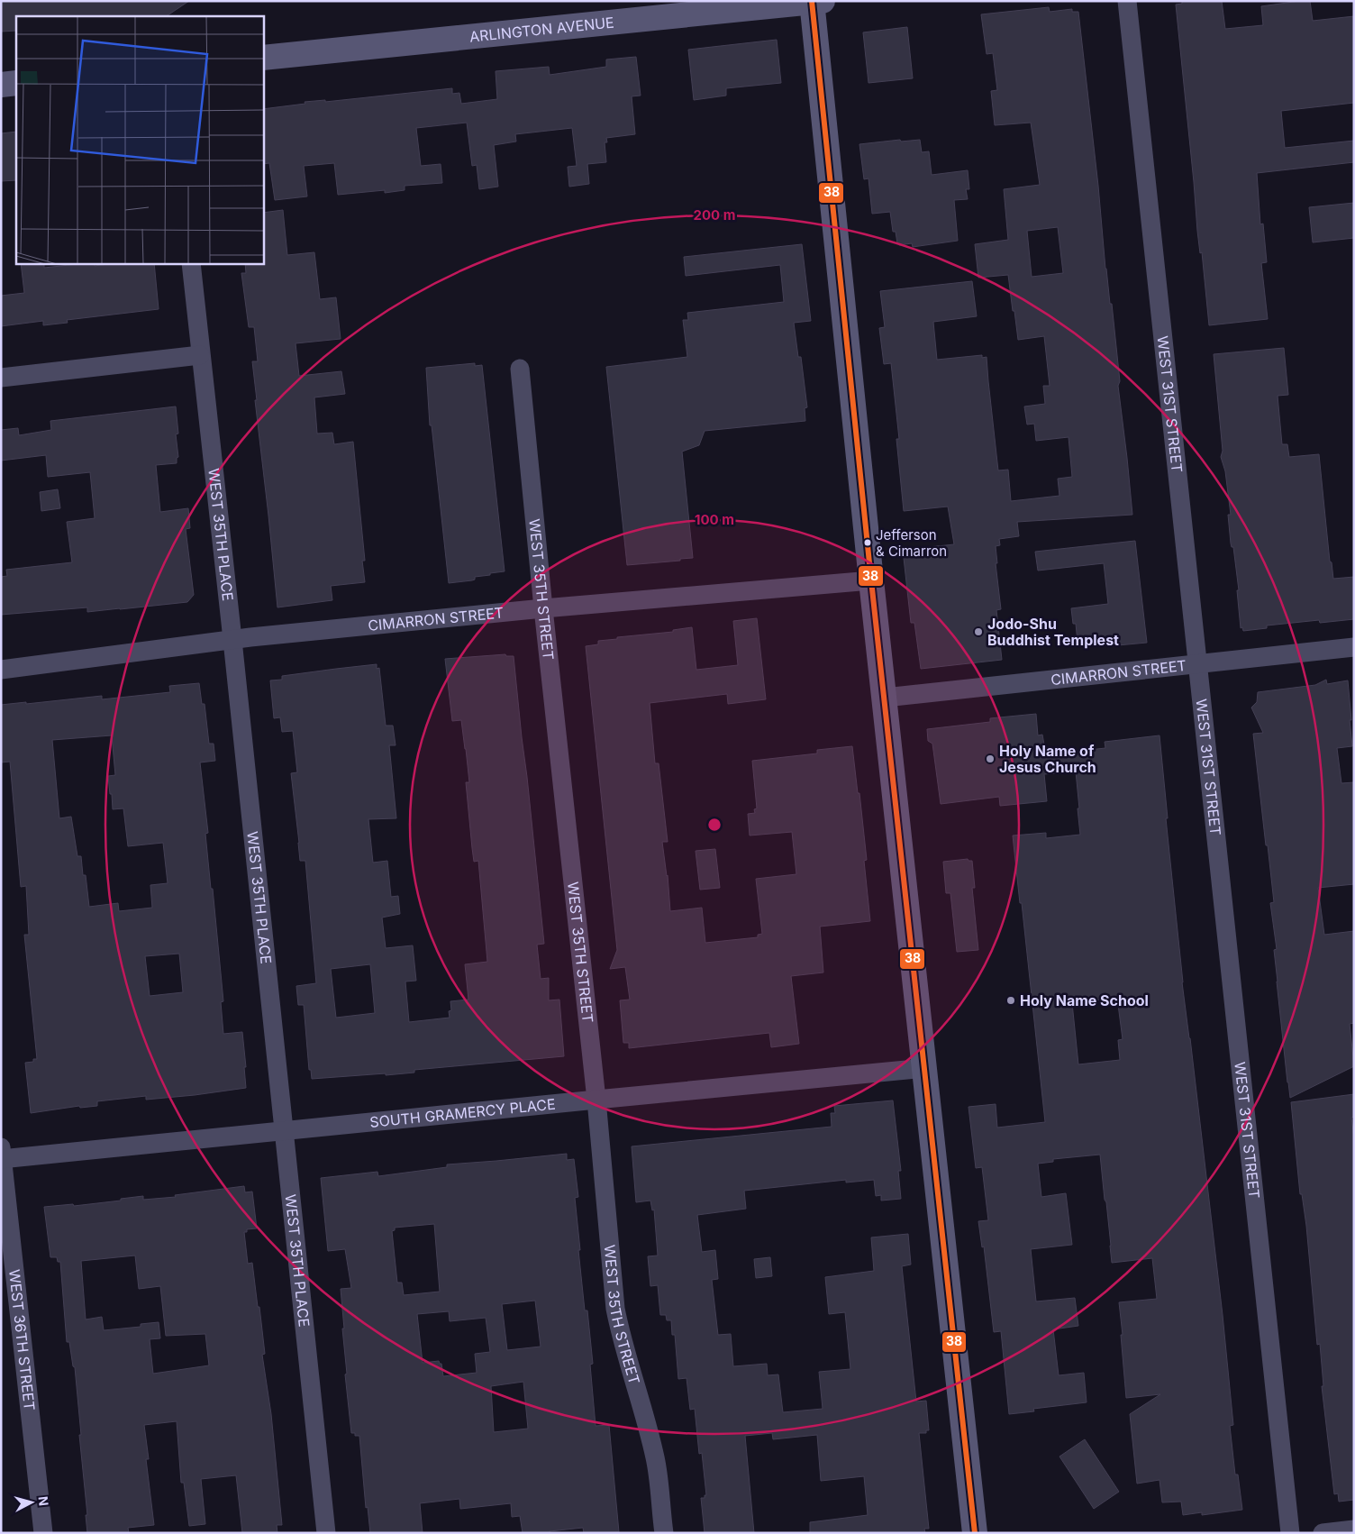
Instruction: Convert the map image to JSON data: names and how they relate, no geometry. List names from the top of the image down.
{
  "streets": {
    "main road": ["ARLINGTON AVENUE"],
    "street": [
      "WEST 31ST STREET",
      "WEST 35TH PLACE",
      "WEST 35TH STREET",
      "CIMARRON STREET",
      "SOUTH GRAMERCY PLACE",
      "WEST 36TH STREET"
    ]
  },
  "crossings": [
    ["WEST 31ST STREET", "CIMARRON STREET"],
    ["WEST 35TH PLACE", "CIMARRON STREET"],
    ["WEST 35TH PLACE", "SOUTH GRAMERCY PLACE"],
    ["WEST 35TH STREET", "CIMARRON STREET"],
    ["WEST 35TH STREET", "SOUTH GRAMERCY PLACE"],
    ["SOUTH GRAMERCY PLACE", "WEST 36TH STREET"]
  ],
  "places": [
    "Jefferson & Cimarron",
    "Jodo-Shu Buddhist Templest",
    "Holy Name of Jesus Church",
    "Holy Name School"
  ],
  "lines": ["transit line 38"],
  "north": "right",
  "rings": ["200 m", "100 m"]
}
